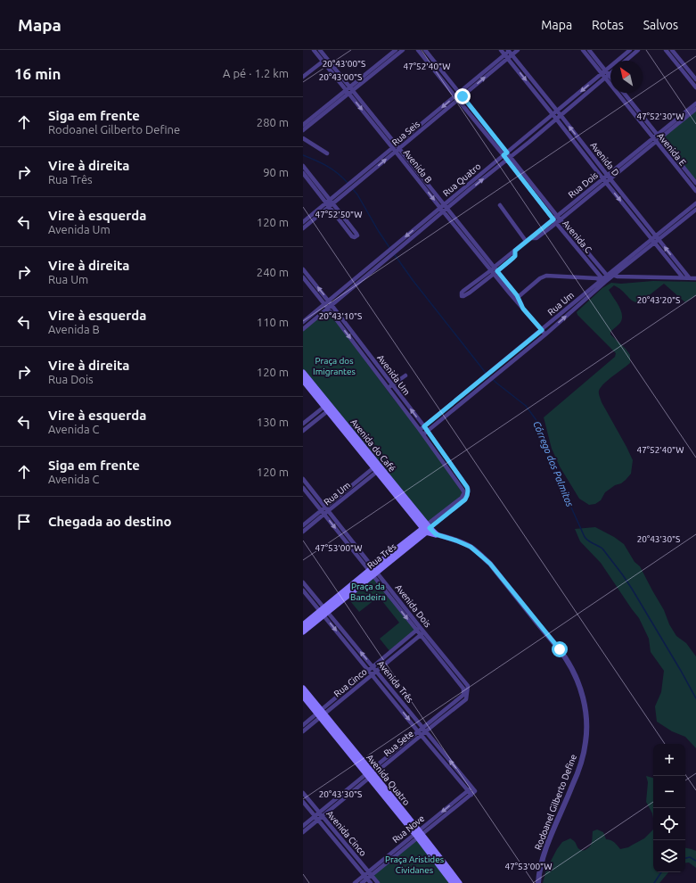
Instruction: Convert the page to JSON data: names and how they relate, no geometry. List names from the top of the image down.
{
  "streets": {
    "main road": [
      "Avenida do Café",
      "Rua Três",
      "Avenida Quatro",
      "Rodoanel Gilberto Define"
    ],
    "street": [
      "Rua Seis",
      "Avenida E",
      "Avenida D",
      "Avenida B",
      "Rua Quatro",
      "Rua Dois",
      "Avenida C",
      "Rua Um",
      "Avenida Um",
      "Avenida Dois",
      "Avenida Três",
      "Rua Cinco",
      "Rua Sete",
      "Rua Nove",
      "Avenida Cinco"
    ]
  },
  "crossings": [
    ["Rua Seis", "Avenida D"],
    ["Rua Seis", "Avenida B"],
    ["Rua Seis", "Avenida C"],
    ["Avenida E", "Rua Quatro"],
    ["Avenida E", "Rua Dois"],
    ["Avenida D", "Rua Quatro"],
    ["Avenida D", "Rua Dois"],
    ["Avenida D", "Rua Um"],
    ["Avenida B", "Rua Quatro"],
    ["Avenida B", "Rua Dois"],
    ["Avenida B", "Rua Um"],
    ["Rua Quatro", "Avenida C"],
    ["Rua Quatro", "Avenida Um"],
    ["Rua Dois", "Avenida C"],
    ["Avenida C", "Rua Um"],
    ["Rua Um", "Avenida Um"],
    ["Rua Um", "Avenida do Café"],
    ["Rua Um", "Avenida Dois"],
    ["Avenida Um", "Rua Três"],
    ["Avenida do Café", "Rua Três"],
    ["Avenida do Café", "Rodoanel Gilberto Define"],
    ["Rua Três", "Avenida Dois"],
    ["Rua Três", "Avenida Três"],
    ["Rua Três", "Rodoanel Gilberto Define"],
    ["Avenida Dois", "Rua Cinco"],
    ["Avenida Dois", "Rua Sete"],
    ["Avenida Três", "Rua Cinco"],
    ["Avenida Três", "Rua Sete"],
    ["Avenida Três", "Rua Nove"],
    ["Rua Cinco", "Avenida Quatro"],
    ["Rua Sete", "Avenida Quatro"],
    ["Rua Sete", "Avenida Cinco"],
    ["Avenida Quatro", "Rua Nove"],
    ["Rua Nove", "Avenida Cinco"]
  ],
  "water": ["Córrego dos Palmitos"],
  "parks": ["Praça dos Imigrantes", "Praça da Bandeira", "Praça Aristides Cividanes"],
  "north": "top left",
  "page": {
    "header": "Mapa",
    "nav": ["Mapa", "Rotas", "Salvos"],
    "heading": ["16 min", "A pé · 1.2 km"],
    "list": [
      ["Siga em frente", "Rodoanel Gilberto Define", "280 m"],
      ["Vire à direita", "Rua Três", "90 m"],
      ["Vire à esquerda", "Avenida Um", "120 m"],
      ["Vire à direita", "Rua Um", "240 m"],
      ["Vire à esquerda", "Avenida B", "110 m"],
      ["Vire à direita", "Rua Dois", "120 m"],
      ["Vire à esquerda", "Avenida C", "130 m"],
      ["Siga em frente", "Avenida C", "120 m"],
      "Chegada ao destino"
    ],
    "map_buttons": ["+", "−"]
  },
  "coordinates": [
    "20°43'00\"S",
    "47°52'40\"W",
    "47°52'30\"W",
    "47°52'50\"W",
    "20°43'20\"S",
    "20°43'10\"S",
    "20°43'30\"S",
    "47°53'00\"W"
  ]
}
